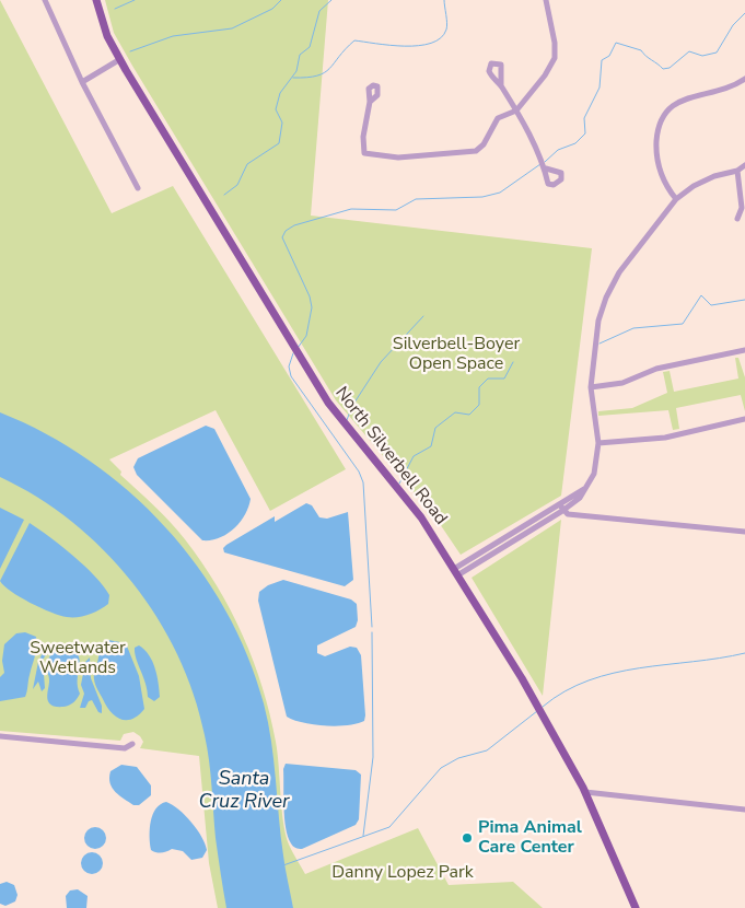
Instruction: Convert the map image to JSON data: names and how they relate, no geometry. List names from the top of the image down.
{
  "streets": {
    "main road": ["North Silverbell Road"]
  },
  "water": ["Santa Cruz River"],
  "parks": ["Silverbell-Boyer Open Space", "Sweetwater Wetlands", "Danny Lopez Park"],
  "places": ["Pima Animal Care Center"]
}
